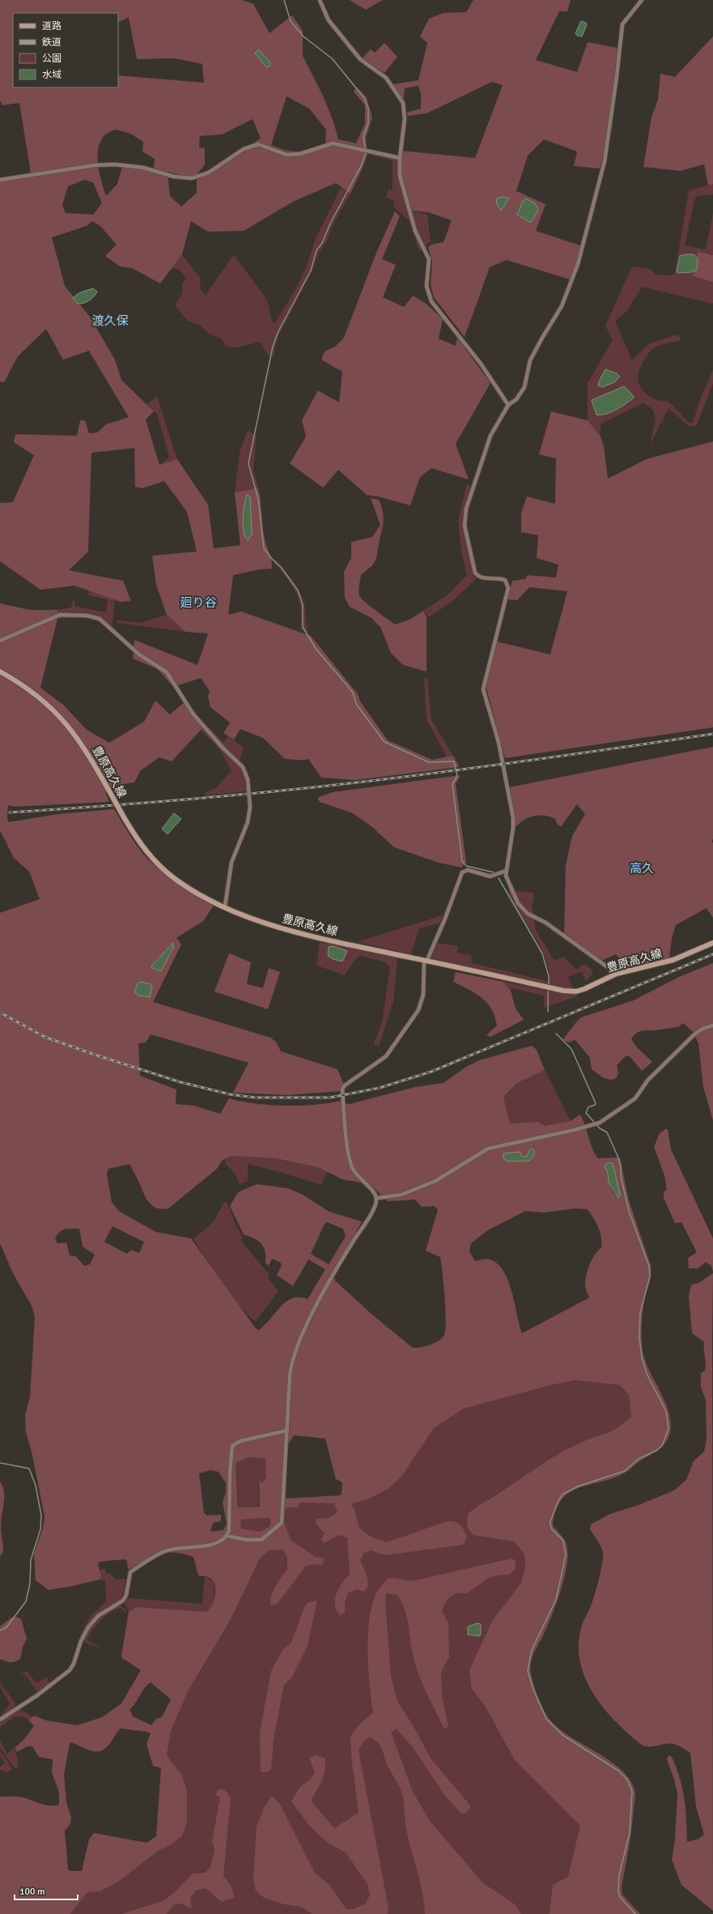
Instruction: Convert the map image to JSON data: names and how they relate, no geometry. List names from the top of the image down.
{
  "streets": {
    "main road": ["豊原高久線"]
  },
  "districts": ["渡久保", "廻り谷", "高久"],
  "legend": [
    "道路",
    "鉄道",
    "公園",
    "水域"
  ],
  "scale_bar": "100 m"
}
